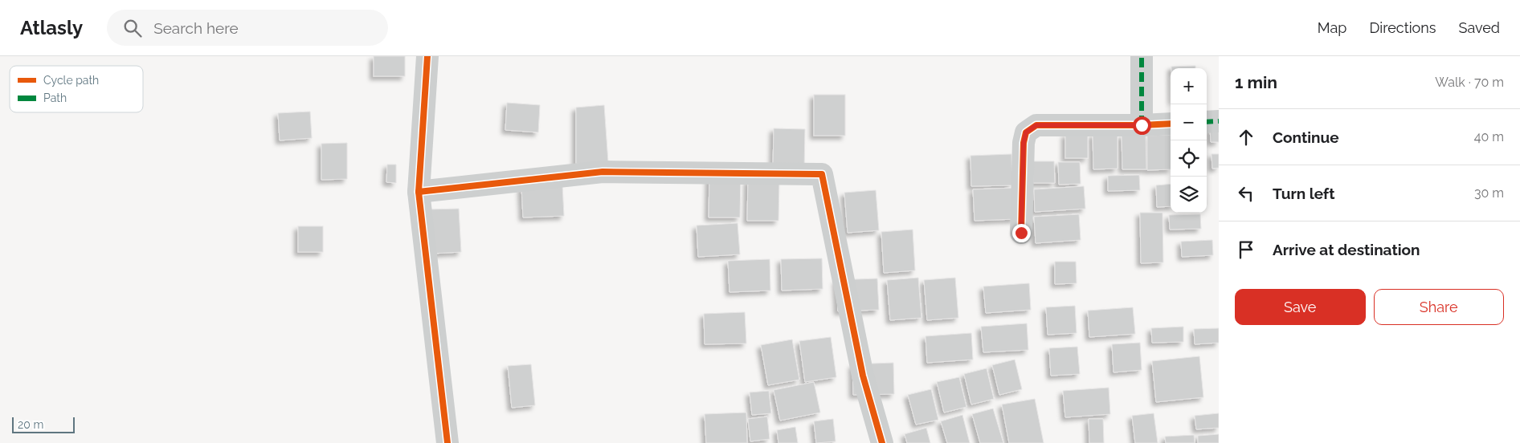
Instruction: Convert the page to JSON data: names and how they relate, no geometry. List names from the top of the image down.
{
  "legend": ["Cycle path", "Path"],
  "scale_bar": "20 m",
  "page": {
    "header": "Atlasly",
    "search": "Search here",
    "nav": ["Map", "Directions", "Saved"],
    "heading": ["1 min", "Walk · 70 m"],
    "map_buttons": ["+", "−"],
    "list": [
      ["Continue", "40 m"],
      ["Turn left", "30 m"],
      "Arrive at destination"
    ],
    "buttons": ["Save", "Share"],
    "scale": "20 m"
  }
}
